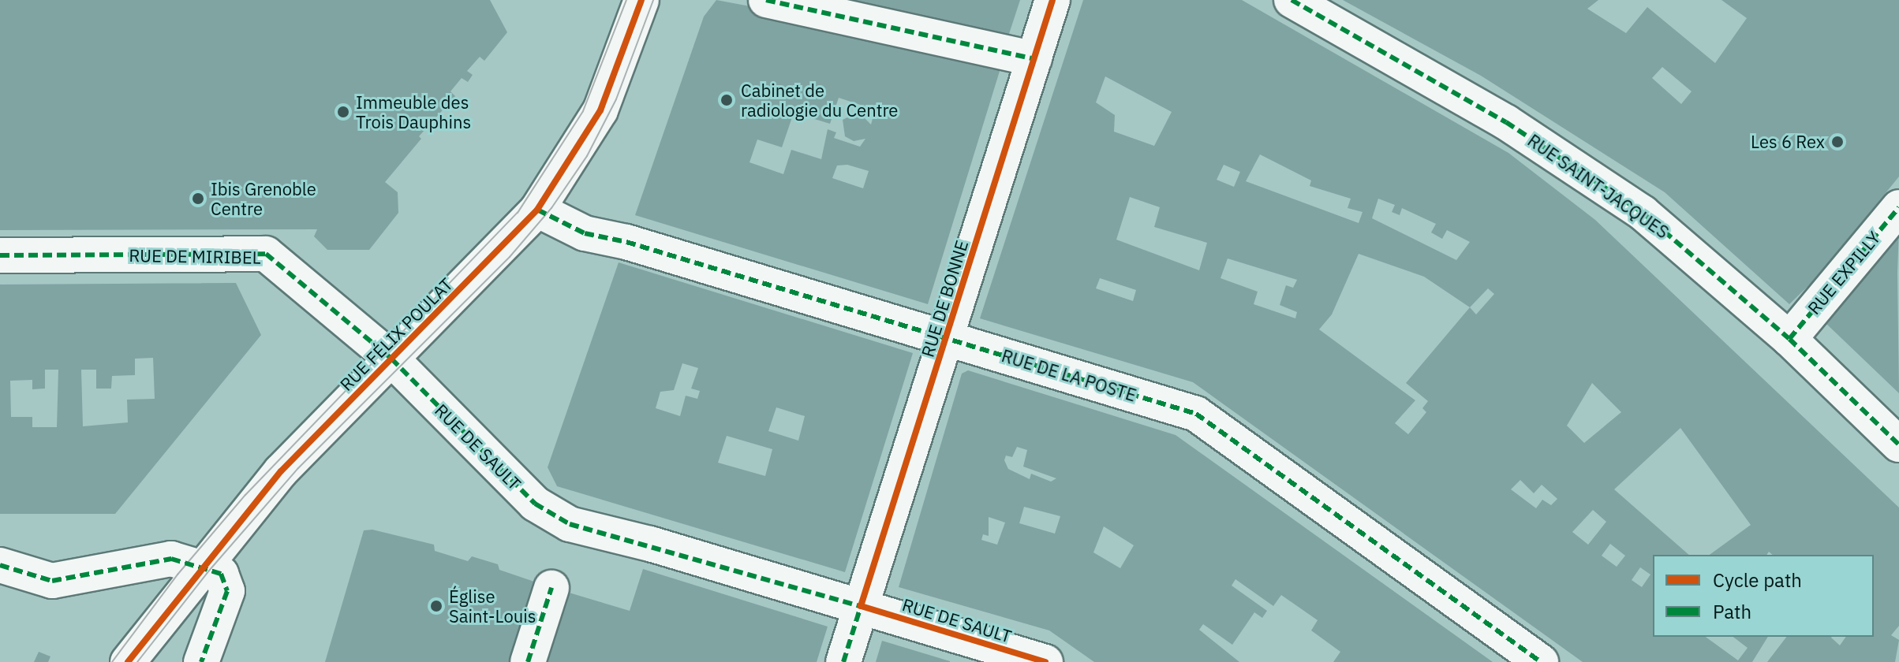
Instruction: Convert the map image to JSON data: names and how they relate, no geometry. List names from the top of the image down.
{
  "streets": {
    "street": [
      "RUE SAINT-JACQUES",
      "RUE DE MIRIBEL",
      "RUE EXPILLY",
      "RUE DE BONNE",
      "RUE FÉLIX POULAT",
      "RUE DE LA POSTE",
      "RUE DE SAULT"
    ]
  },
  "crossings": [
    ["RUE SAINT-JACQUES", "RUE EXPILLY"],
    ["RUE DE MIRIBEL", "RUE FÉLIX POULAT"],
    ["RUE DE MIRIBEL", "RUE DE SAULT"],
    ["RUE DE BONNE", "RUE DE LA POSTE"],
    ["RUE DE BONNE", "RUE DE SAULT"],
    ["RUE FÉLIX POULAT", "RUE DE LA POSTE"],
    ["RUE FÉLIX POULAT", "RUE DE SAULT"]
  ],
  "places": [
    "Cabinet de radiologie du Centre",
    "Immeuble des Trois Dauphins",
    "Les 6 Rex",
    "Ibis Grenoble Centre",
    "Église Saint-Louis"
  ],
  "legend": ["Cycle path", "Path"]
}
